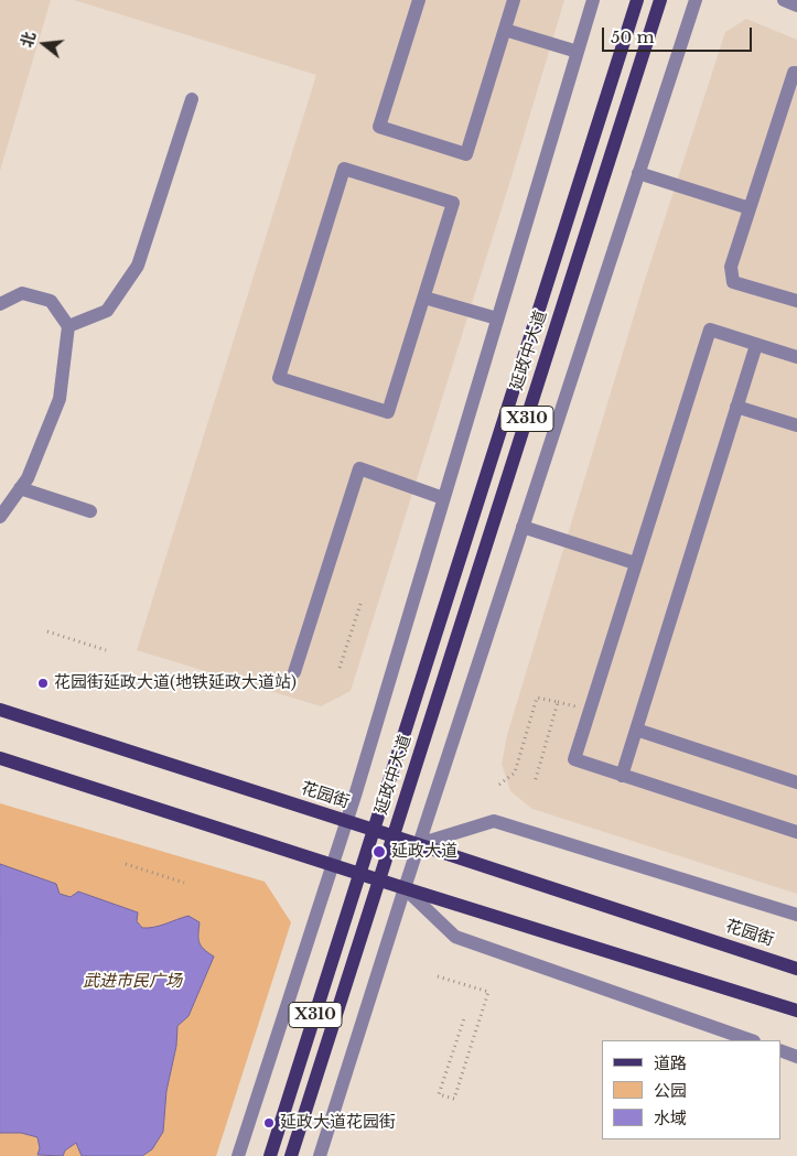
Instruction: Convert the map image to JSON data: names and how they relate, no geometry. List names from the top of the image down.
{
  "streets": {
    "main road": ["延政中大道", "X310", "花园街"]
  },
  "crossings": [
    ["延政中大道", "X310"],
    ["延政中大道", "花园街"],
    ["X310", "花园街"]
  ],
  "parks": ["武进市民广场"],
  "places": ["花园街延政大道(地铁延政大道站)", "延政大道", "延政大道花园街"],
  "legend": ["道路", "公园", "水域"],
  "scale_bar": "50 m",
  "north": "left"
}
